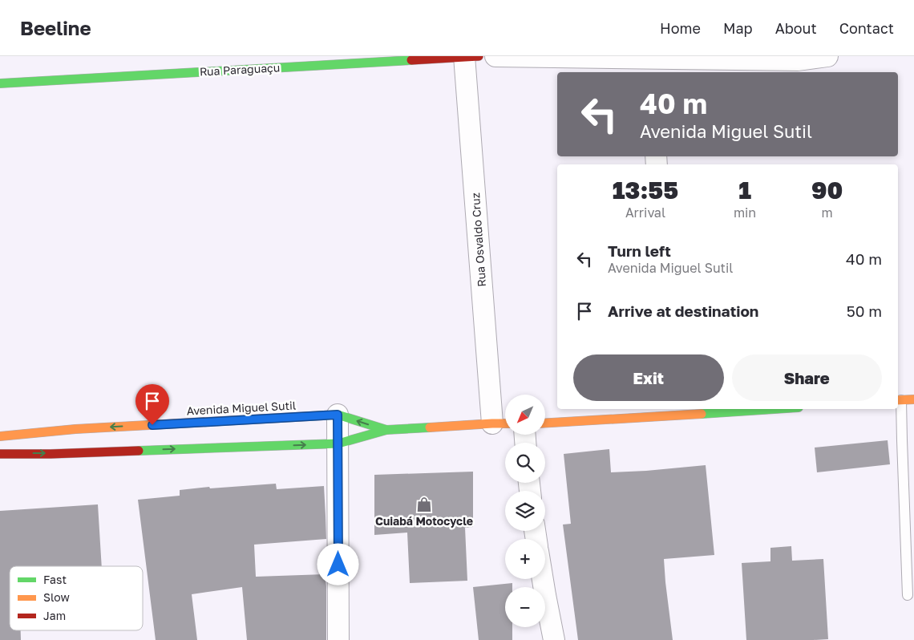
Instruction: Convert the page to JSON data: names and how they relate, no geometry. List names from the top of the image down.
{
  "streets": {
    "main road": ["Rua Paraguaçu", "Avenida Miguel Sutil"],
    "street": ["Rua Osvaldo Cruz"]
  },
  "crossings": [
    ["Rua Paraguaçu", "Rua Osvaldo Cruz"],
    ["Rua Osvaldo Cruz", "Avenida Miguel Sutil"]
  ],
  "places": {
    "shop": ["Cuiabá Motocycle"]
  },
  "legend": ["Fast", "Slow", "Jam"],
  "north": "bottom left",
  "page": {
    "header": "Beeline",
    "nav": [
      "Home",
      "Map",
      "About",
      "Contact"
    ],
    "turn": ["40 m", "Avenida Miguel Sutil"],
    "eta": [
      "13:55",
      "Arrival",
      "1",
      "min",
      "90",
      "m"
    ],
    "list": [
      {
        "name": "Turn left",
        "note": "Avenida Miguel Sutil",
        "value": "40 m"
      },
      {
        "name": "Arrive at destination",
        "value": "50 m"
      }
    ],
    "buttons": ["Exit", "Share"],
    "map_buttons": ["+", "−"]
  }
}
